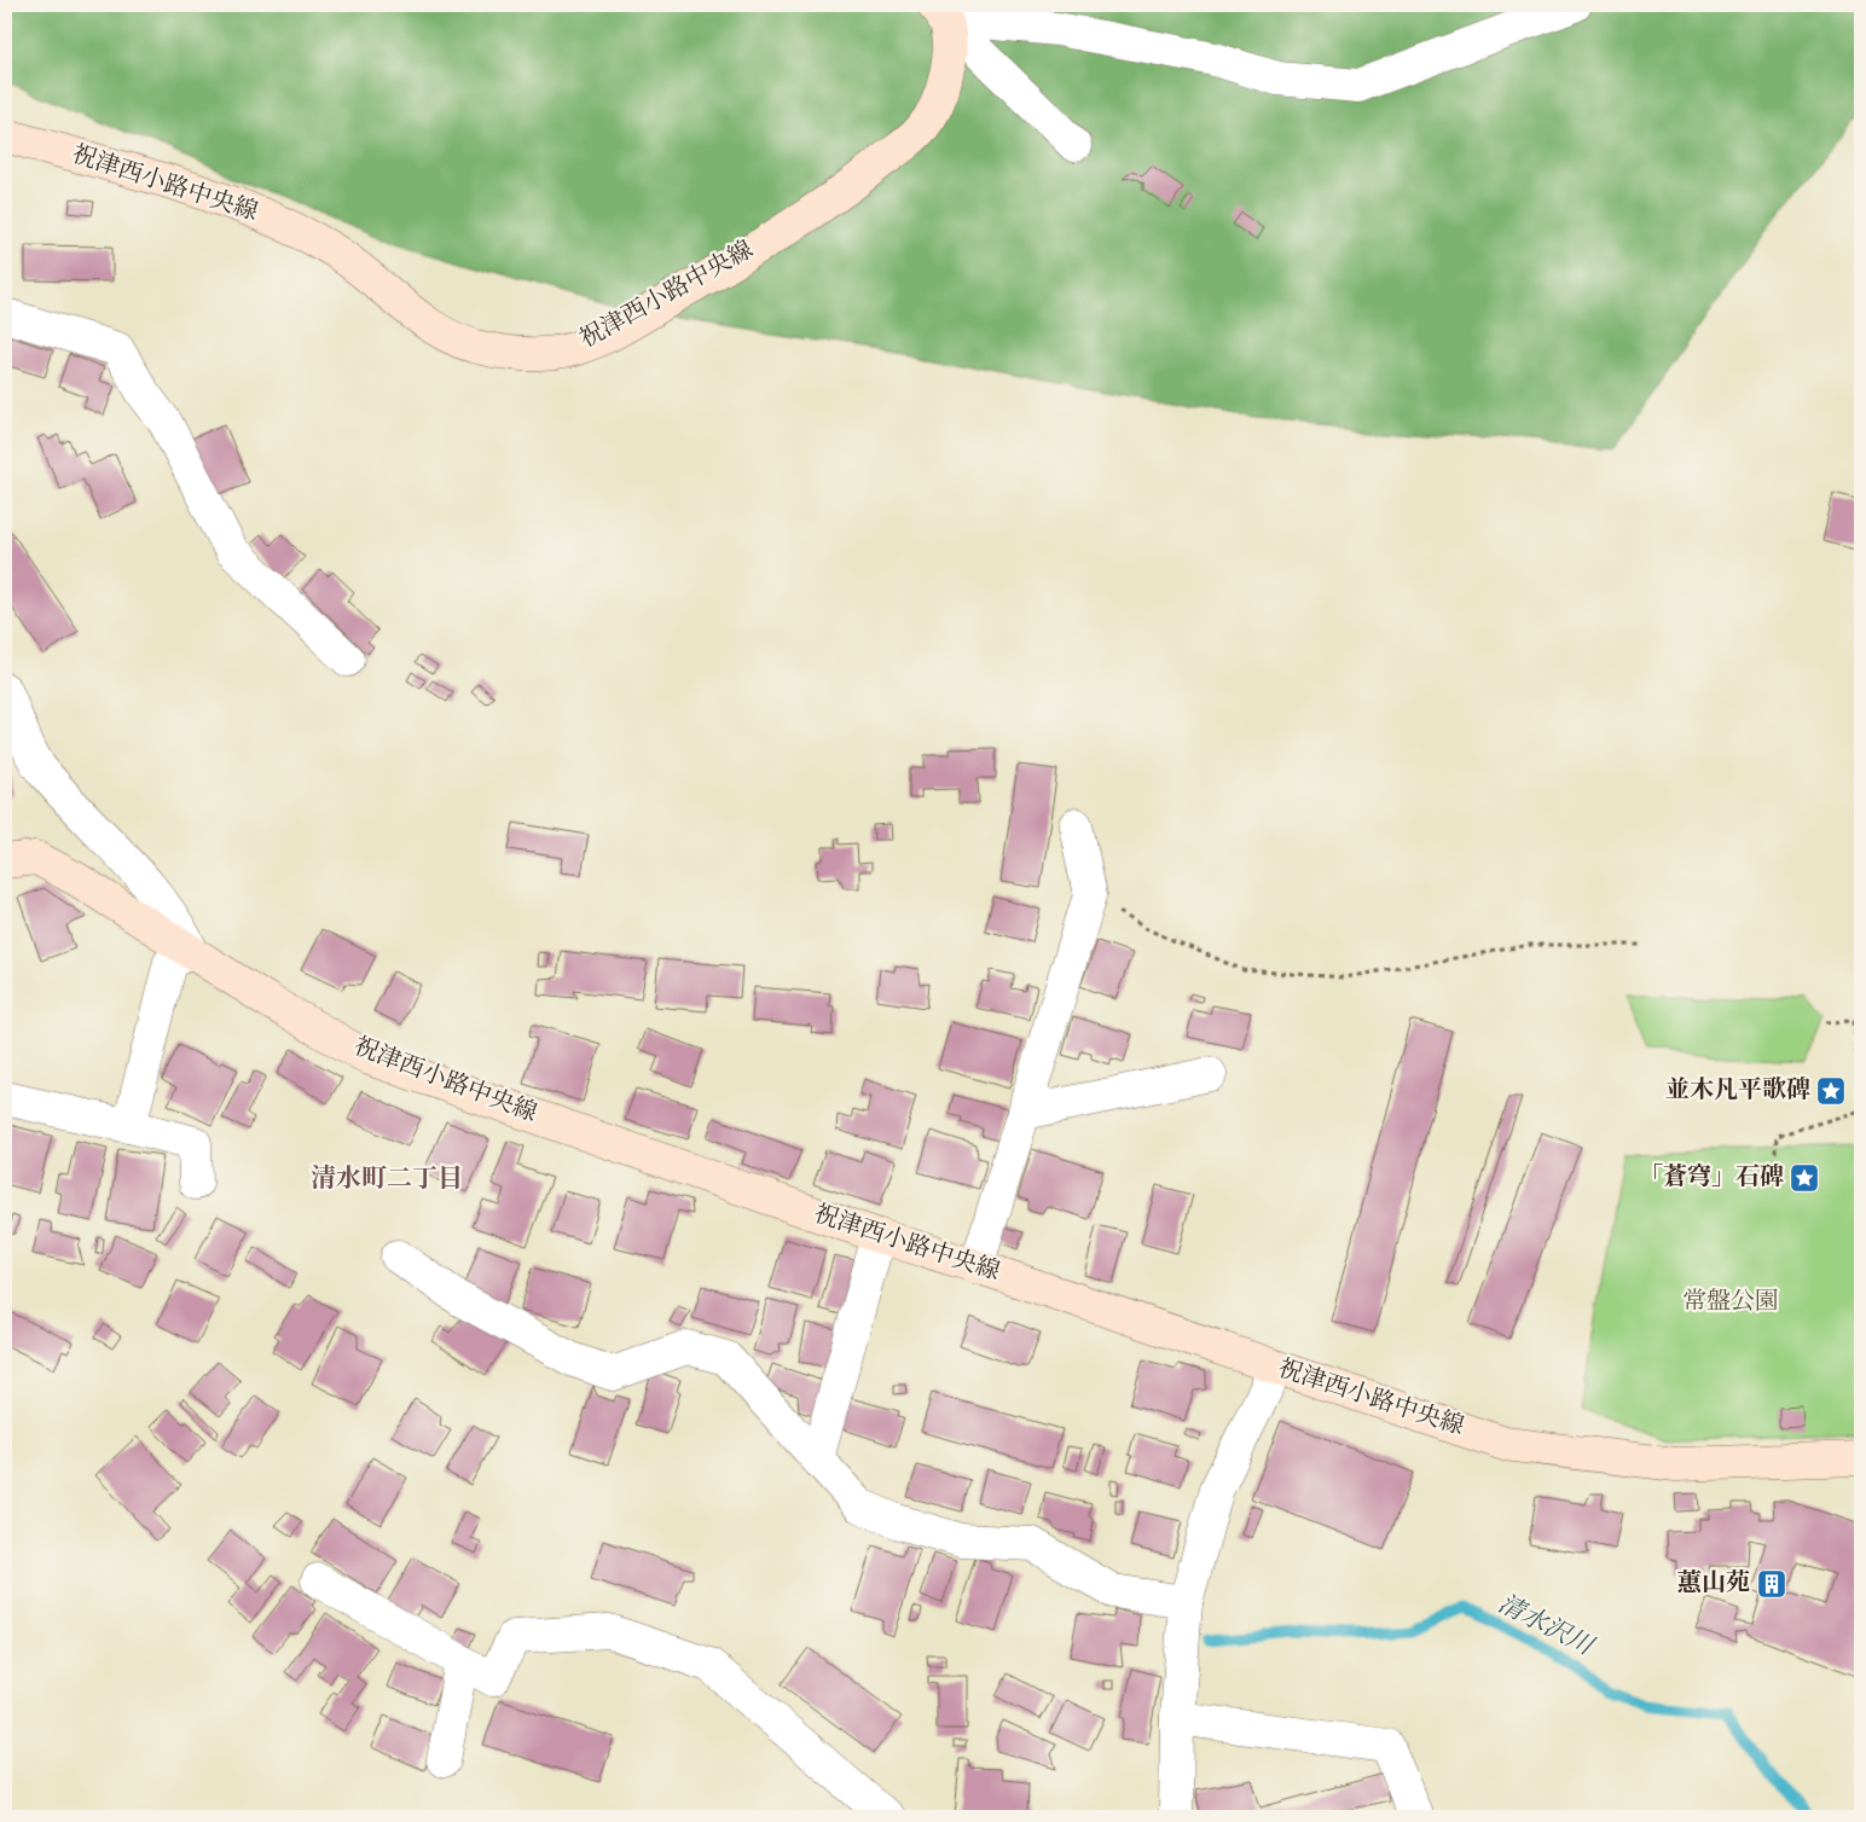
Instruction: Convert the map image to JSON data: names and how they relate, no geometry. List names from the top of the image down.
{
  "streets": {
    "main road": ["祝津西小路中央線"]
  },
  "districts": ["清水町二丁目"],
  "water": ["清水沢川"],
  "parks": ["常盤公園"],
  "places": {
    "place": ["並木凡平歌碑", "「蒼穹」石碑"],
    "building": ["蕙山苑"]
  }
}
